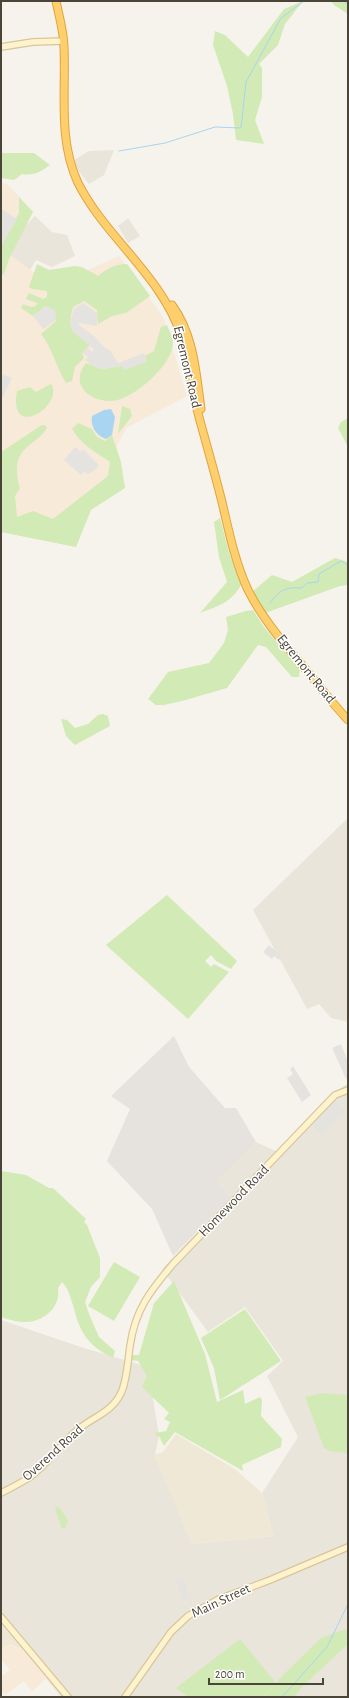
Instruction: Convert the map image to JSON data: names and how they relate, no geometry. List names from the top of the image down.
{
  "streets": {
    "highway": ["Egremont Road"],
    "street": ["Homewood Road", "Overend Road", "Main Street"]
  },
  "crossings": [
    ["Homewood Road", "Overend Road"]
  ],
  "scale_bar": "200 m"
}
